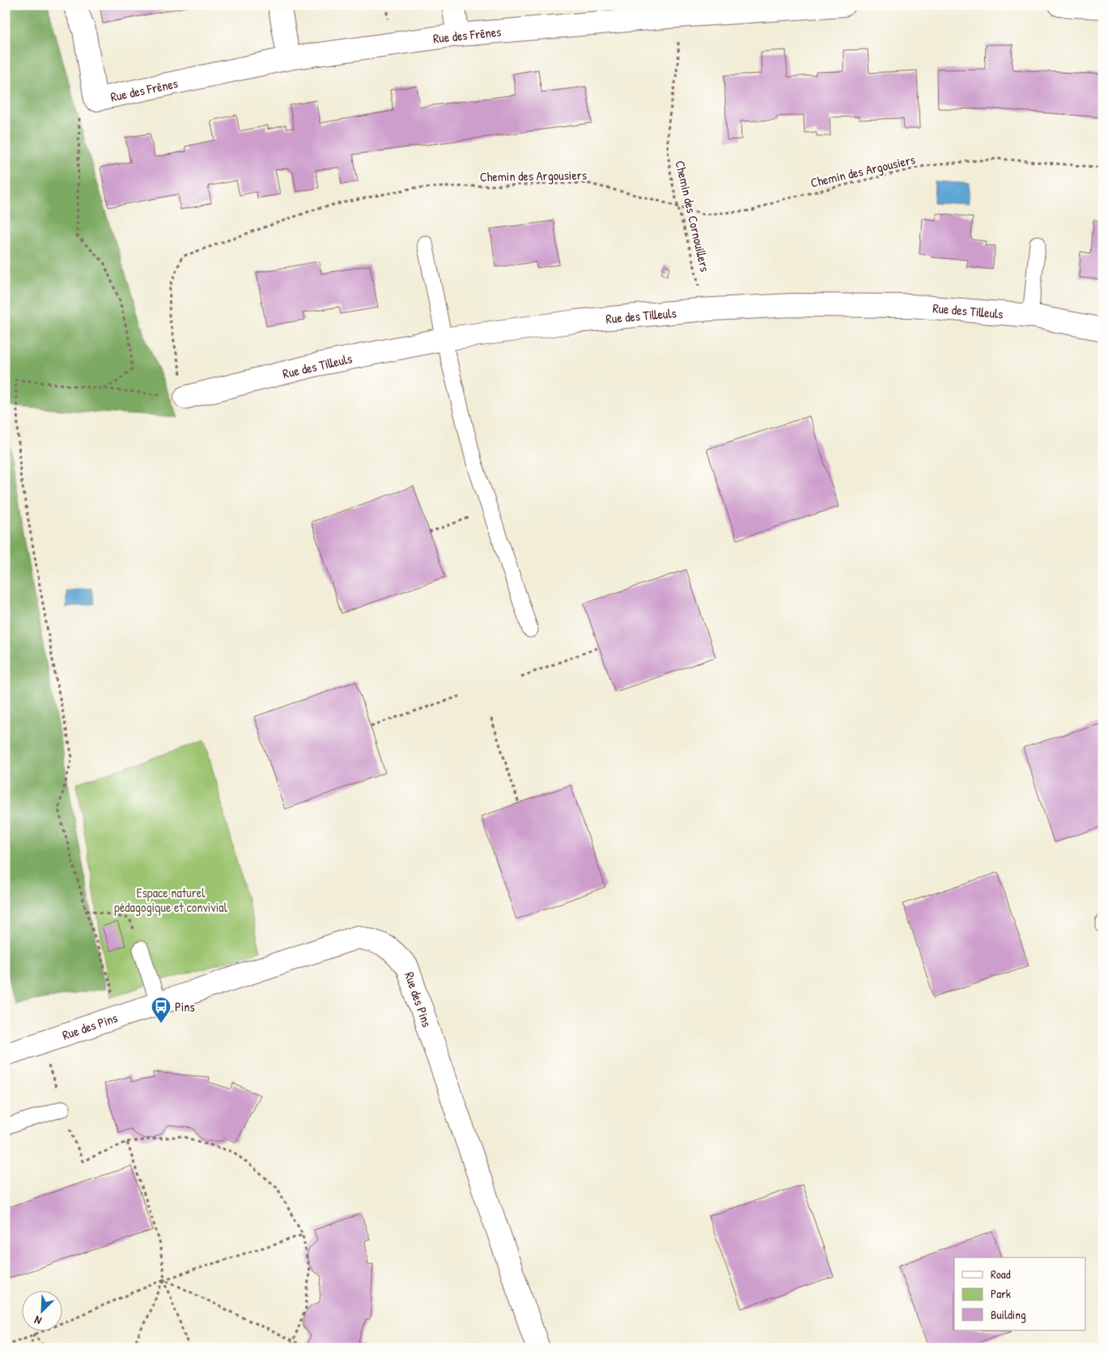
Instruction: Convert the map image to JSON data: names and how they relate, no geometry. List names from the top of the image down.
{
  "streets": {
    "street": ["Rue des Frênes", "Rue des Tilleuls", "Rue des Pins"],
    "path": ["Chemin des Argousiers", "Chemin des Cornouillers"]
  },
  "crossings": [
    ["Rue des Frênes", "Chemin des Cornouillers"],
    ["Chemin des Argousiers", "Chemin des Cornouillers"],
    ["Chemin des Argousiers", "Rue des Tilleuls"],
    ["Chemin des Cornouillers", "Rue des Tilleuls"]
  ],
  "parks": ["Espace naturel pédagogique et convivial"],
  "places": {
    "bus stop": ["Pins"]
  },
  "legend": ["Road", "Park", "Building"],
  "north": "bottom left"
}
